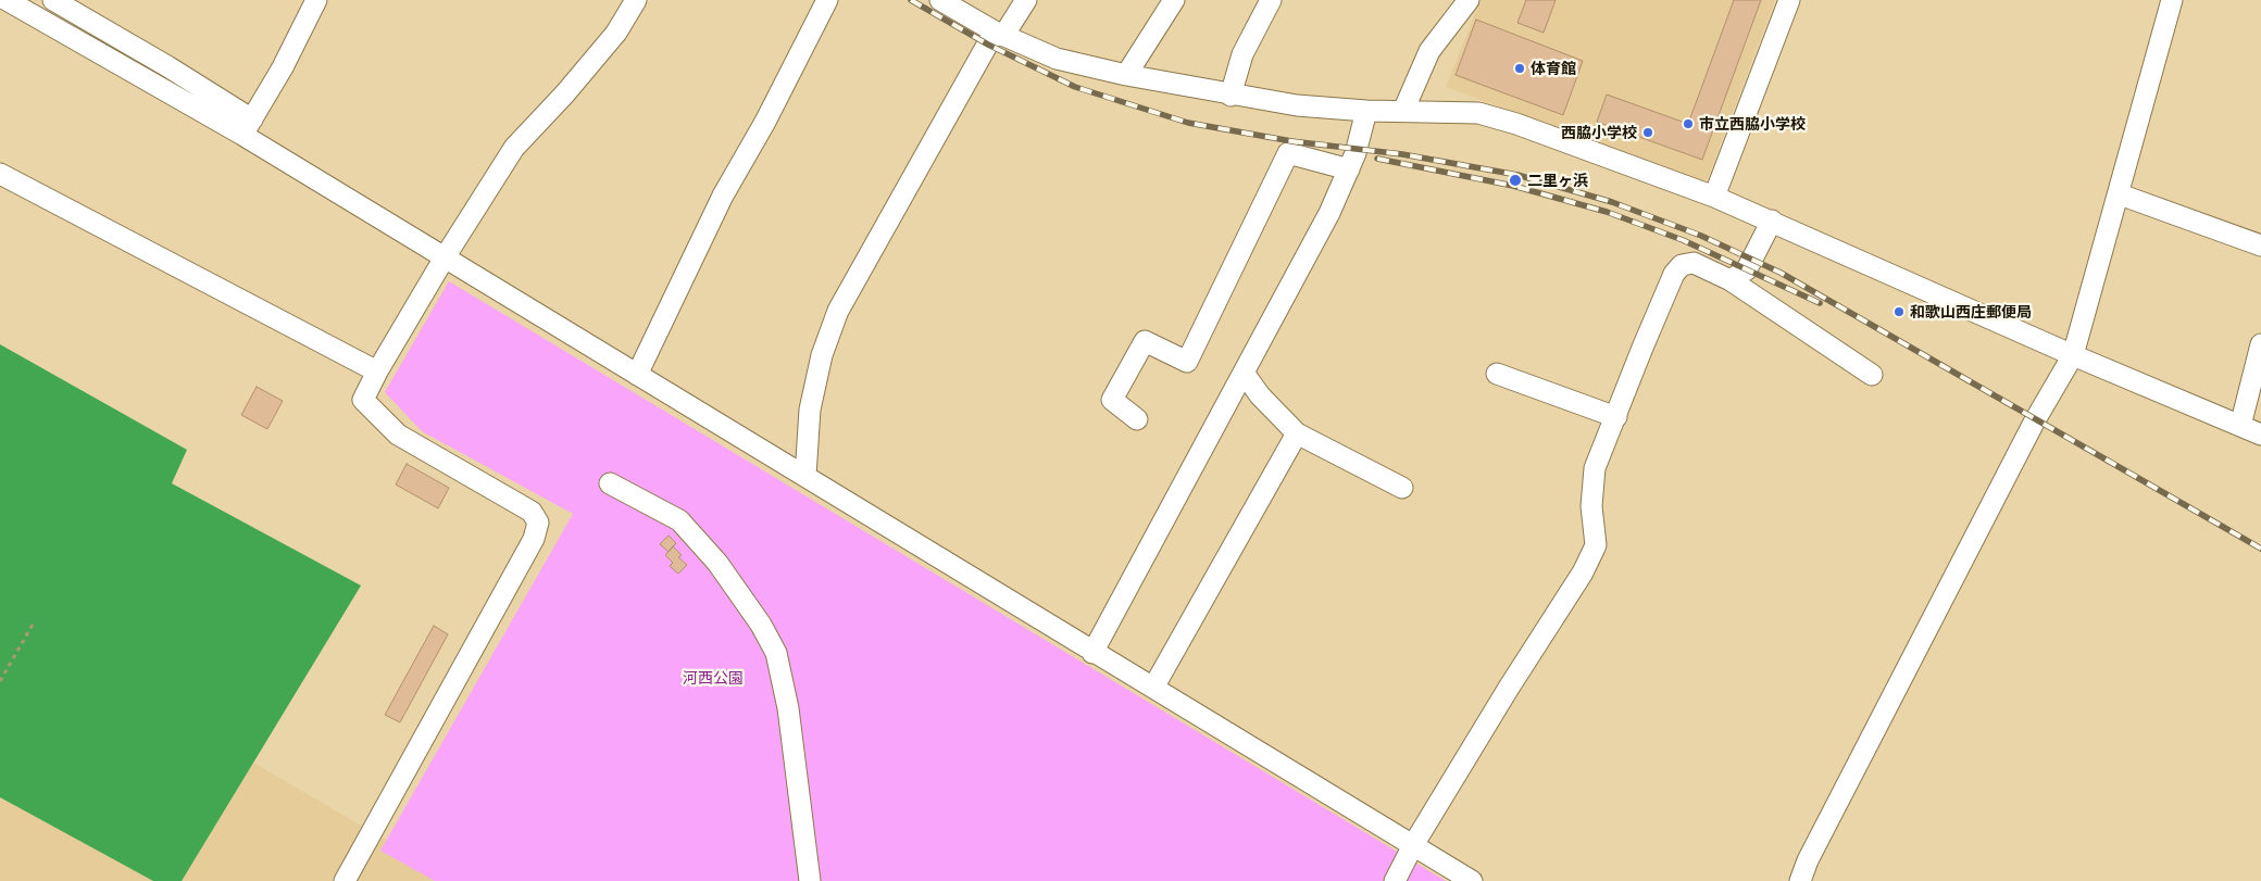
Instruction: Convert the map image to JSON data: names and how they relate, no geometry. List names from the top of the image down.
{
  "parks": ["河西公園"],
  "places": [
    "体育館",
    "市立西脇小学校",
    "西脇小学校",
    "二里ヶ浜",
    "和歌山西庄郵便局"
  ]
}
